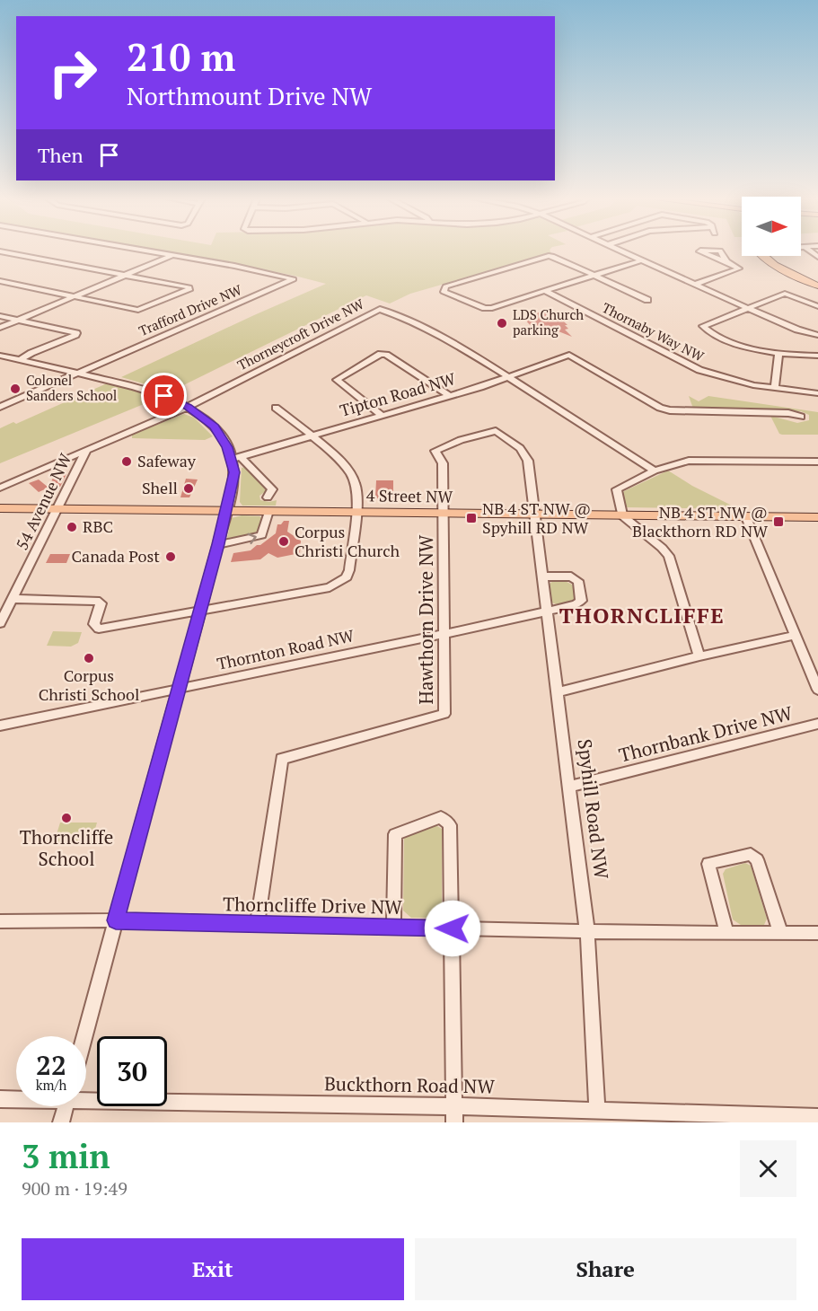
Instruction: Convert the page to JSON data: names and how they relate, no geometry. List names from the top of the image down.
{
  "streets": {
    "main road": ["4 Street NW"],
    "street": [
      "Trafford Drive NW",
      "Thornaby Way NW",
      "Thorneycroft Drive NW",
      "Tipton Road NW",
      "54 Avenue NW",
      "Hawthorn Drive NW",
      "Thornton Road NW",
      "Thornbank Drive NW",
      "Spyhill Road NW",
      "Thorncliffe Drive NW",
      "Buckthorn Road NW"
    ]
  },
  "crossings": [
    ["Thorneycroft Drive NW", "Tipton Road NW"],
    ["Thorneycroft Drive NW", "54 Avenue NW"],
    ["4 Street NW", "54 Avenue NW"],
    ["4 Street NW", "Hawthorn Drive NW"],
    ["4 Street NW", "Spyhill Road NW"],
    ["Hawthorn Drive NW", "Thornton Road NW"],
    ["Hawthorn Drive NW", "Spyhill Road NW"],
    ["Hawthorn Drive NW", "Thorncliffe Drive NW"],
    ["Thornton Road NW", "Spyhill Road NW"],
    ["Thornbank Drive NW", "Spyhill Road NW"],
    ["Spyhill Road NW", "Thorncliffe Drive NW"],
    ["Spyhill Road NW", "Buckthorn Road NW"]
  ],
  "districts": ["THORNCLIFFE"],
  "places": {
    "other": [
      "LDS Church parking",
      "Colonel Sanders School",
      "Safeway",
      "Shell",
      "RBC",
      "Corpus Christi Church",
      "Canada Post",
      "Corpus Christi School",
      "Thorncliffe School"
    ],
    "transit": ["NB 4 ST NW @ Spyhill RD NW", "NB 4 ST NW @ Blackthorn RD NW"]
  },
  "north": "right",
  "page": {
    "turn": ["210 m", "Northmount Drive NW"],
    "then": "Then",
    "speed": "22 km/h",
    "limit": "30",
    "heading": ["3 min", "900 m · 19:49"],
    "buttons": ["Exit", "Share"]
  }
}
